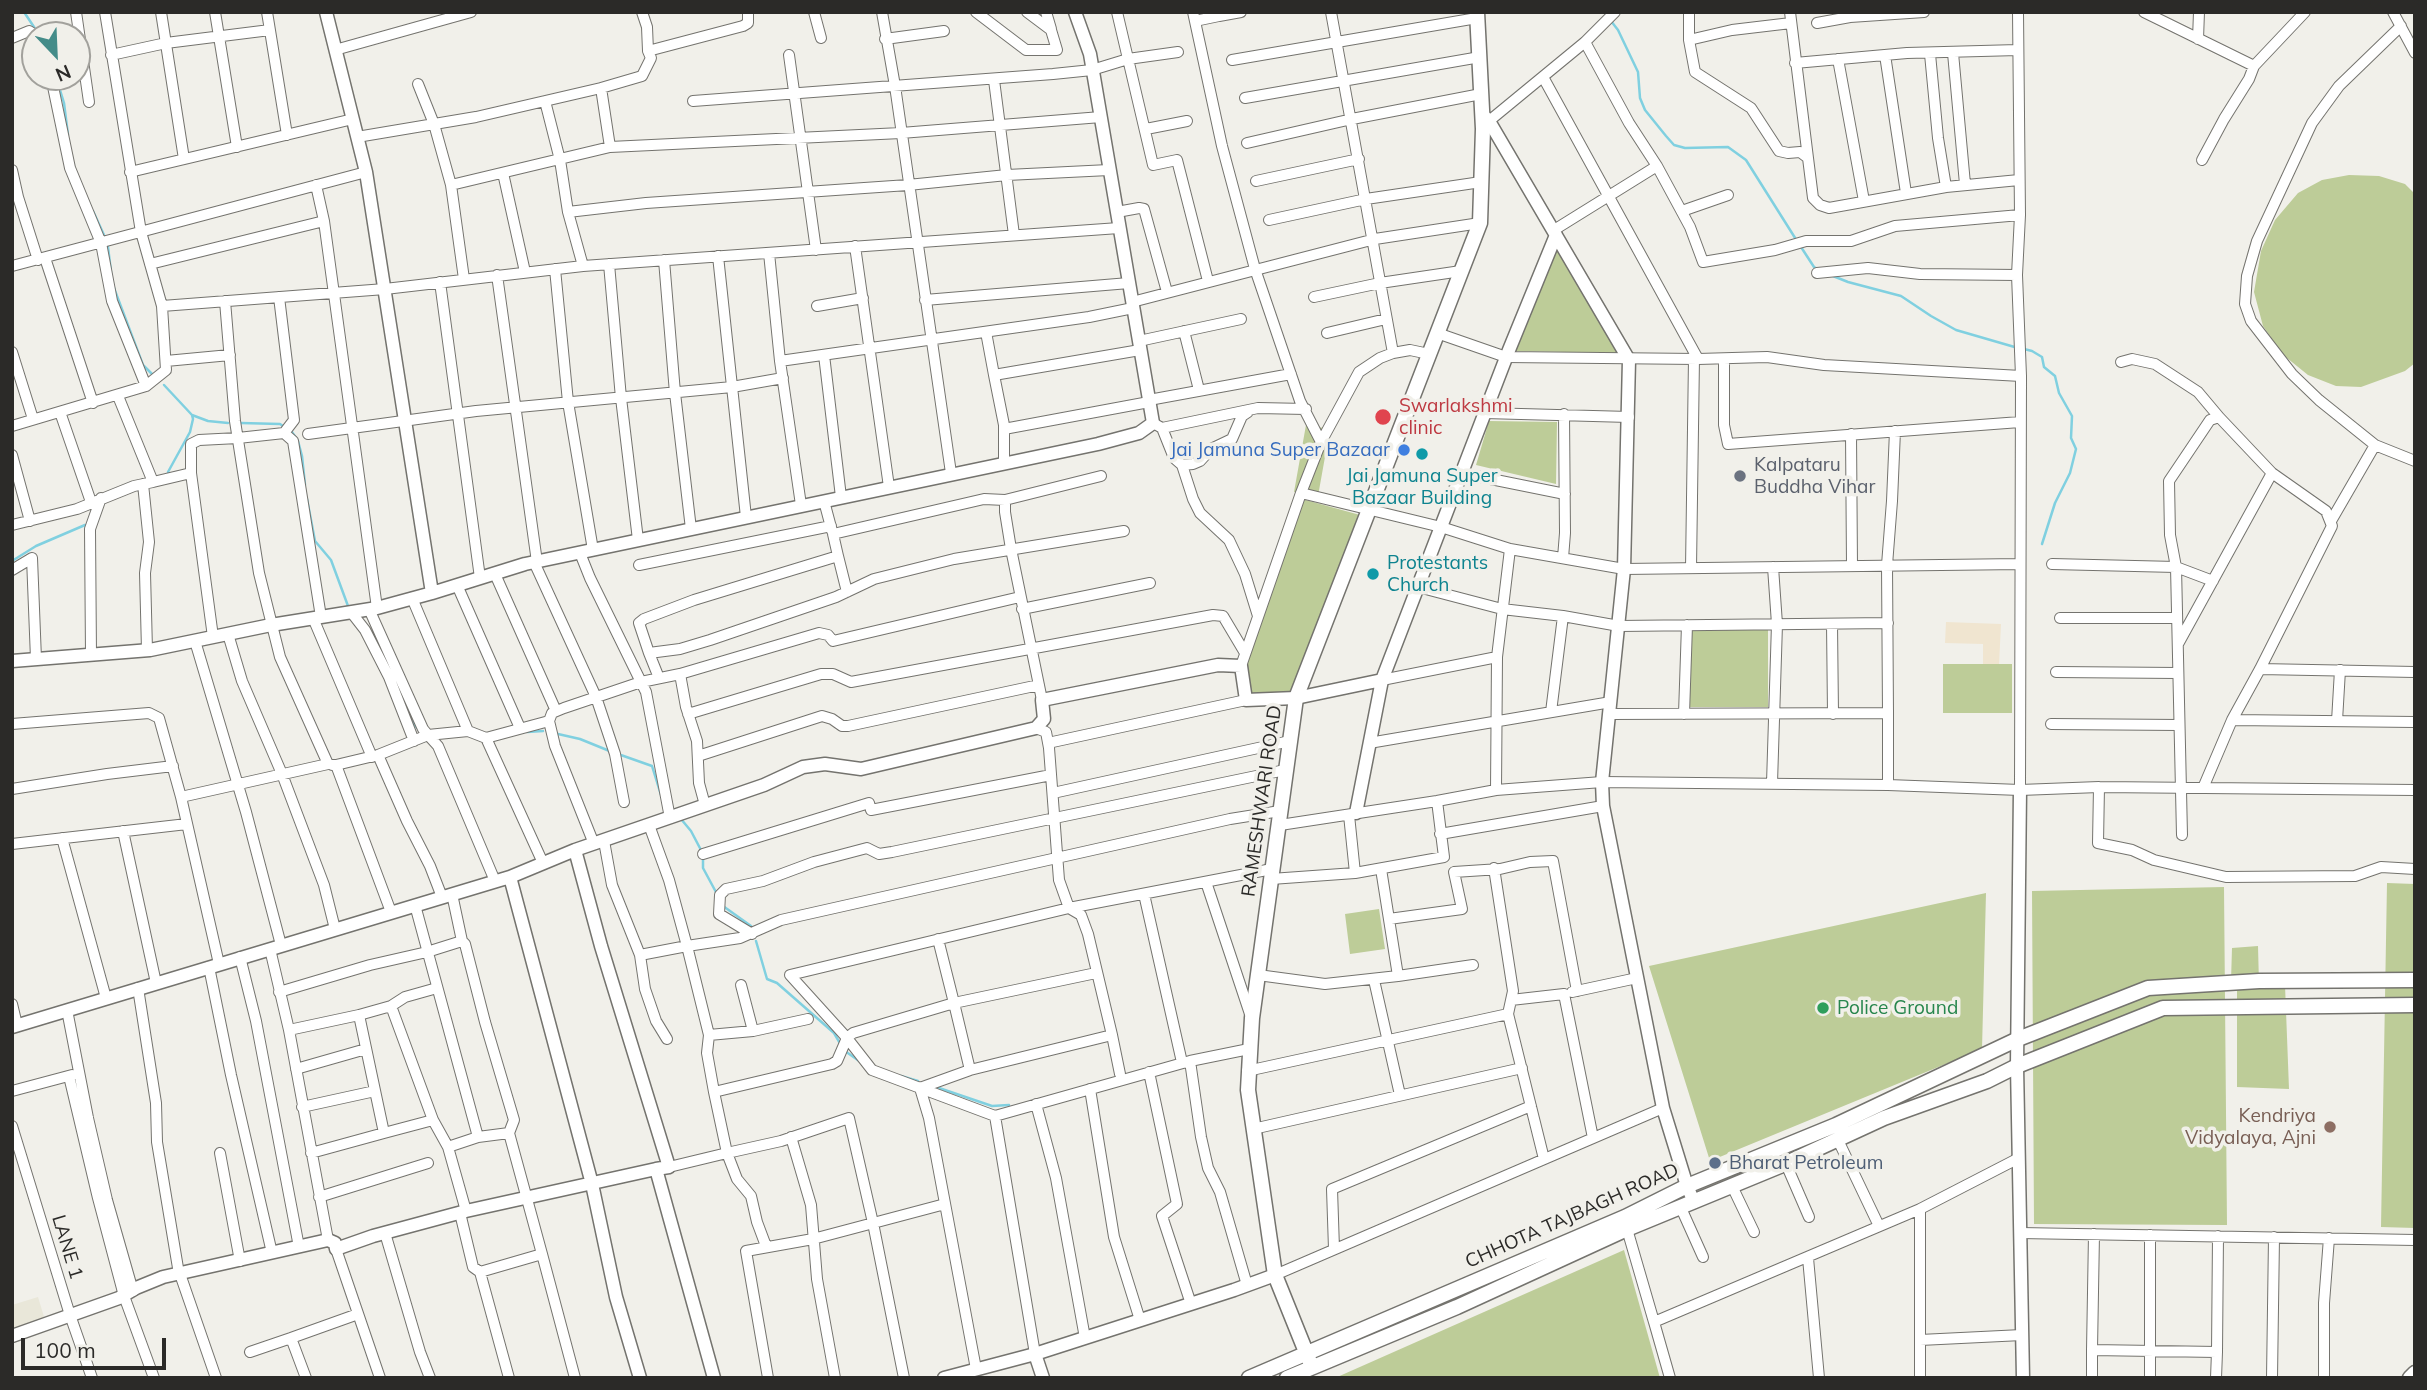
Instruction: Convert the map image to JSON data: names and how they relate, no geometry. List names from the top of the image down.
{
  "streets": {
    "main road": ["RAMESHWARI ROAD", "CHHOTA TAJBAGH ROAD"],
    "street": ["LANE 1"]
  },
  "crossings": [
    ["RAMESHWARI ROAD", "CHHOTA TAJBAGH ROAD"]
  ],
  "places": [
    "Swarlakshmi clinic",
    "Jai Jamuna Super Bazaar",
    "Jai Jamuna Super Bazaar Building",
    "Kalpataru Buddha Vihar",
    "Protestants Church",
    "Police Ground",
    "Kendriya Vidyalaya, Ajni",
    "Bharat Petroleum"
  ],
  "scale_bar": "100 m",
  "north": "bottom right"
}
